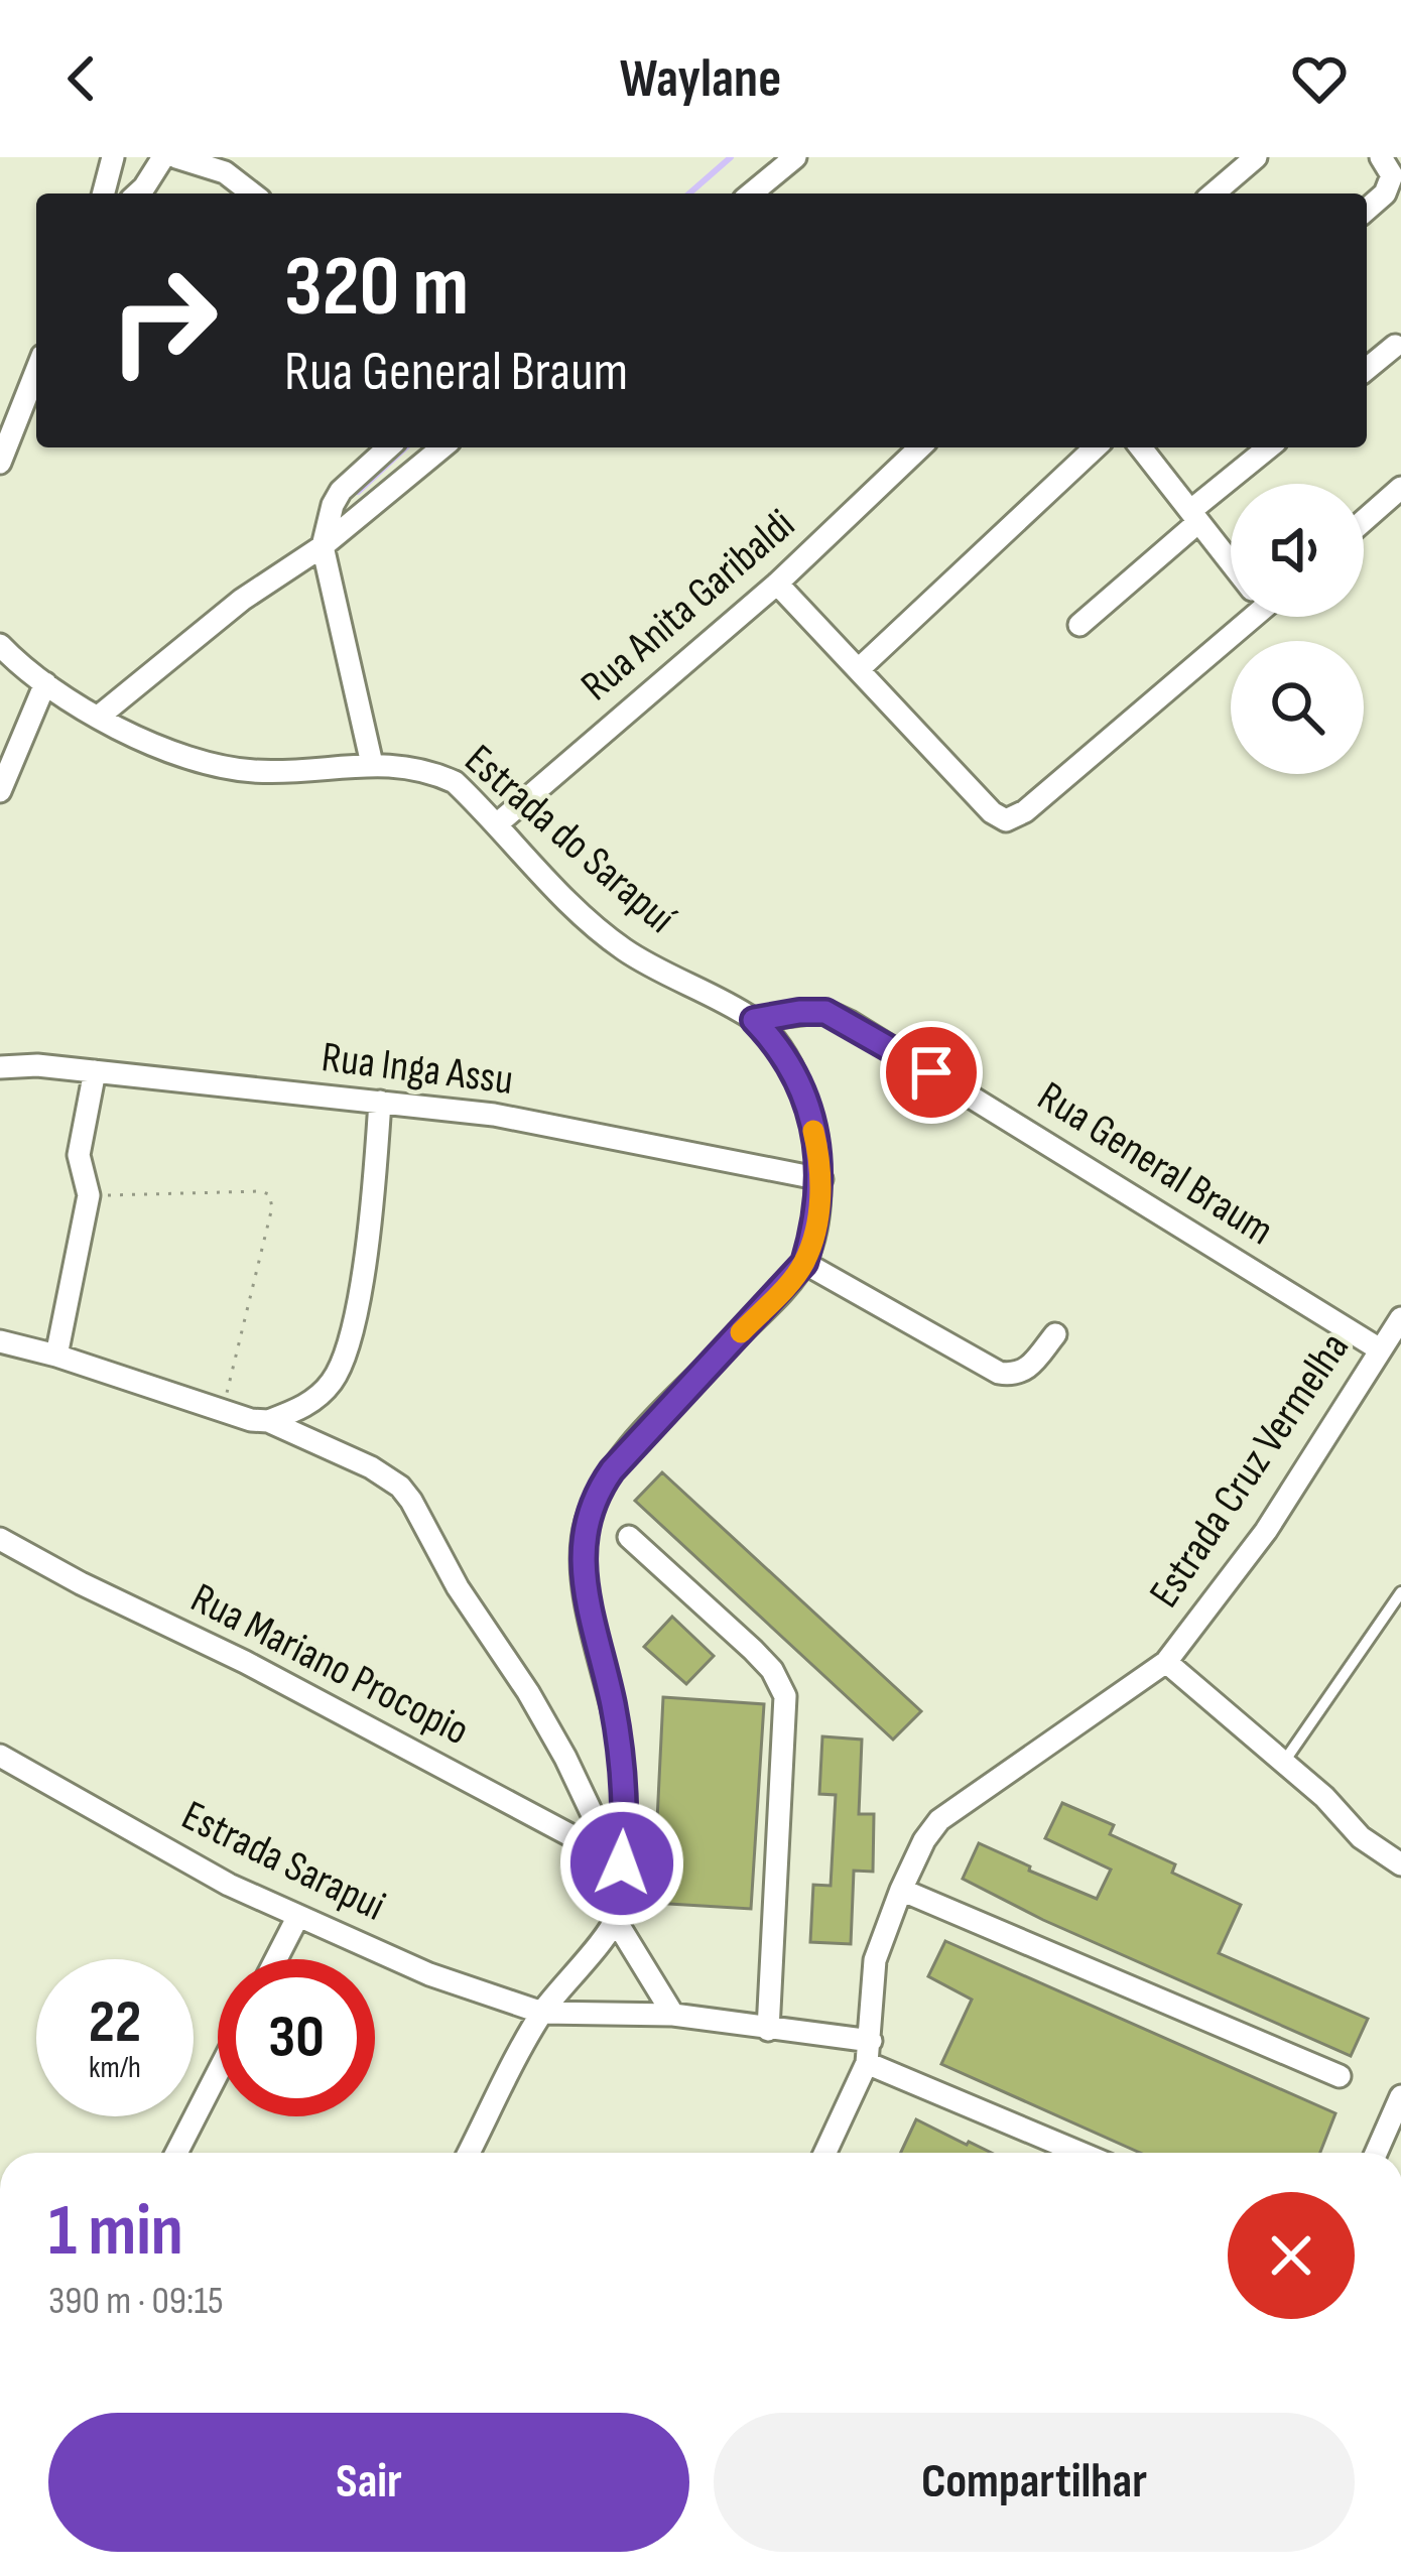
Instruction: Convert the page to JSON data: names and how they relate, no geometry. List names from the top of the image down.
{
  "streets": {
    "street": [
      "Rua Anita Garibaldi",
      "Estrada do Sarapuí",
      "Rua Inga Assu",
      "Rua General Braum",
      "Estrada Cruz Vermelha",
      "Rua Mariano Procopio",
      "Estrada Sarapui"
    ]
  },
  "crossings": [
    ["Rua Anita Garibaldi", "Estrada do Sarapuí"],
    ["Estrada do Sarapuí", "Rua Inga Assu"],
    ["Estrada do Sarapuí", "Rua General Braum"],
    ["Estrada do Sarapuí", "Rua Mariano Procopio"],
    ["Rua General Braum", "Estrada Cruz Vermelha"]
  ],
  "page": {
    "header": "Waylane",
    "turn": ["320 m", "Rua General Braum"],
    "speed": "22 km/h",
    "limit": "30",
    "heading": ["1 min", "390 m · 09:15"],
    "buttons": ["Sair", "Compartilhar"]
  }
}
